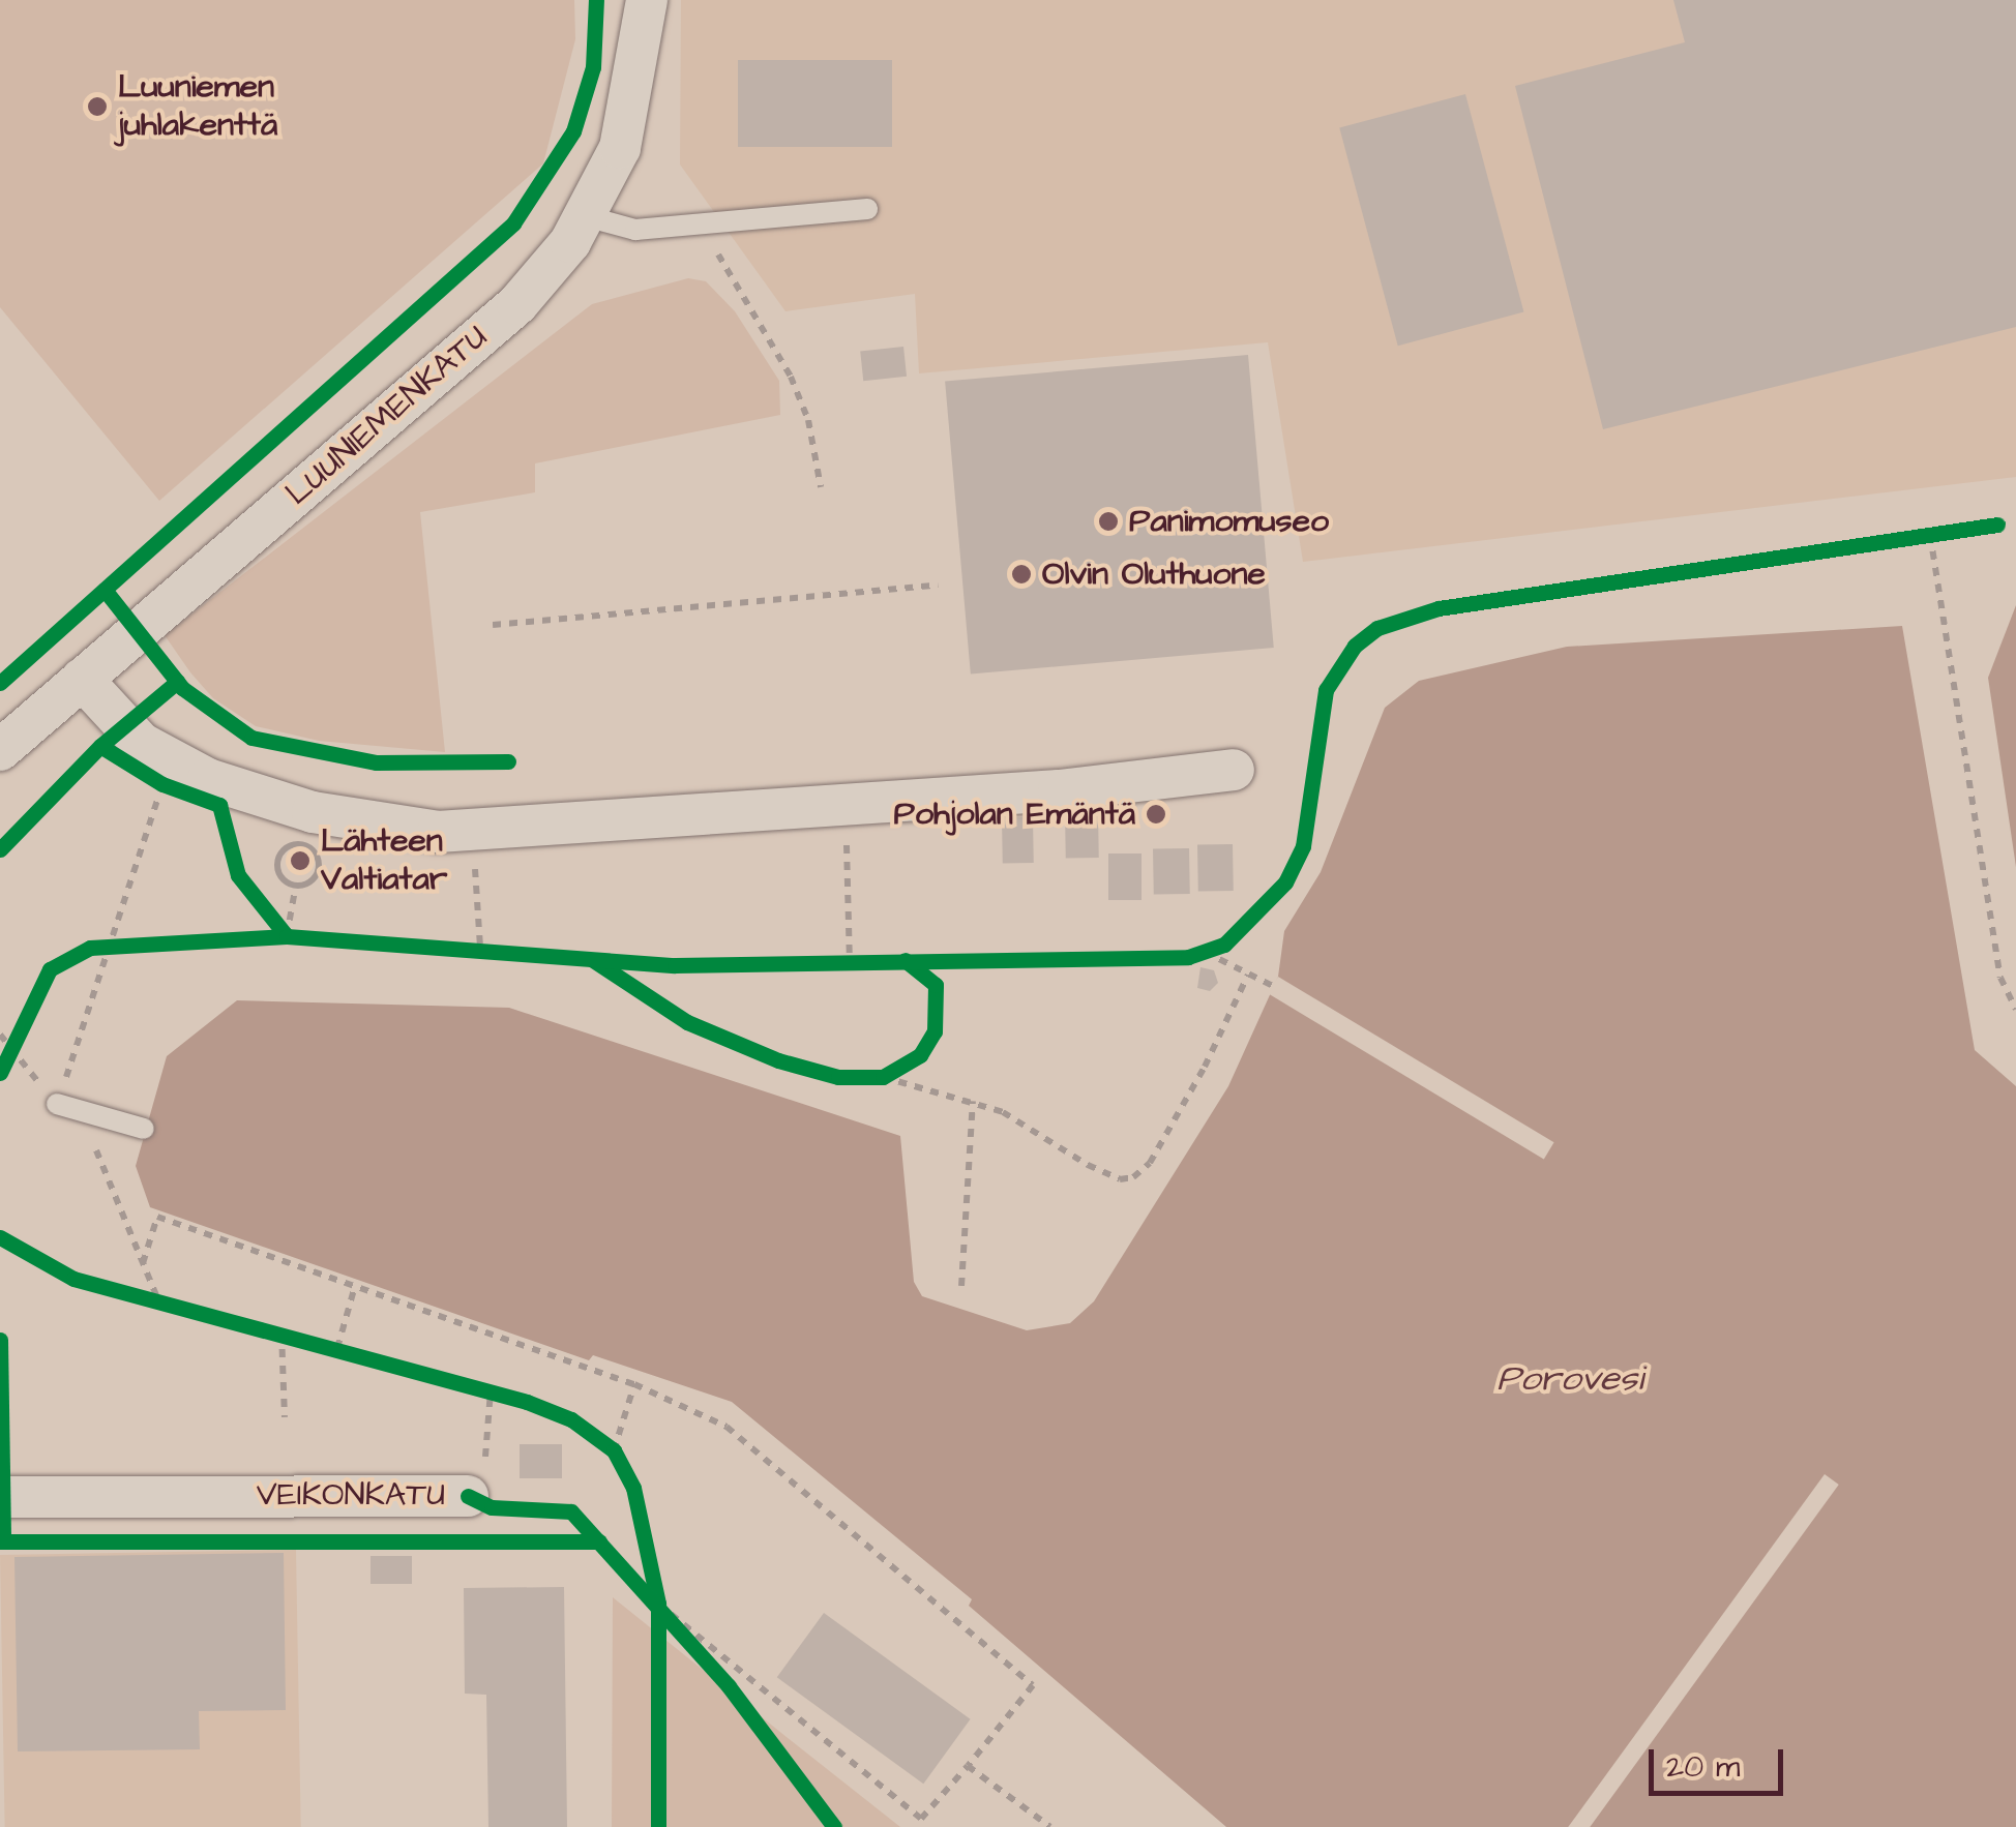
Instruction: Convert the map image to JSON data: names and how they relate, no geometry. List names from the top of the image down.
{
  "streets": {
    "street": ["LUUNIEMENKATU", "VEIKONKATU"]
  },
  "water": ["Porovesi"],
  "places": [
    "Luuniemen juhlakenttä",
    "Panimomuseo",
    "Olvin Oluthuone",
    "Pohjolan Emäntä",
    "Lähteen Valtiatar"
  ],
  "scale_bar": "20 m"
}
